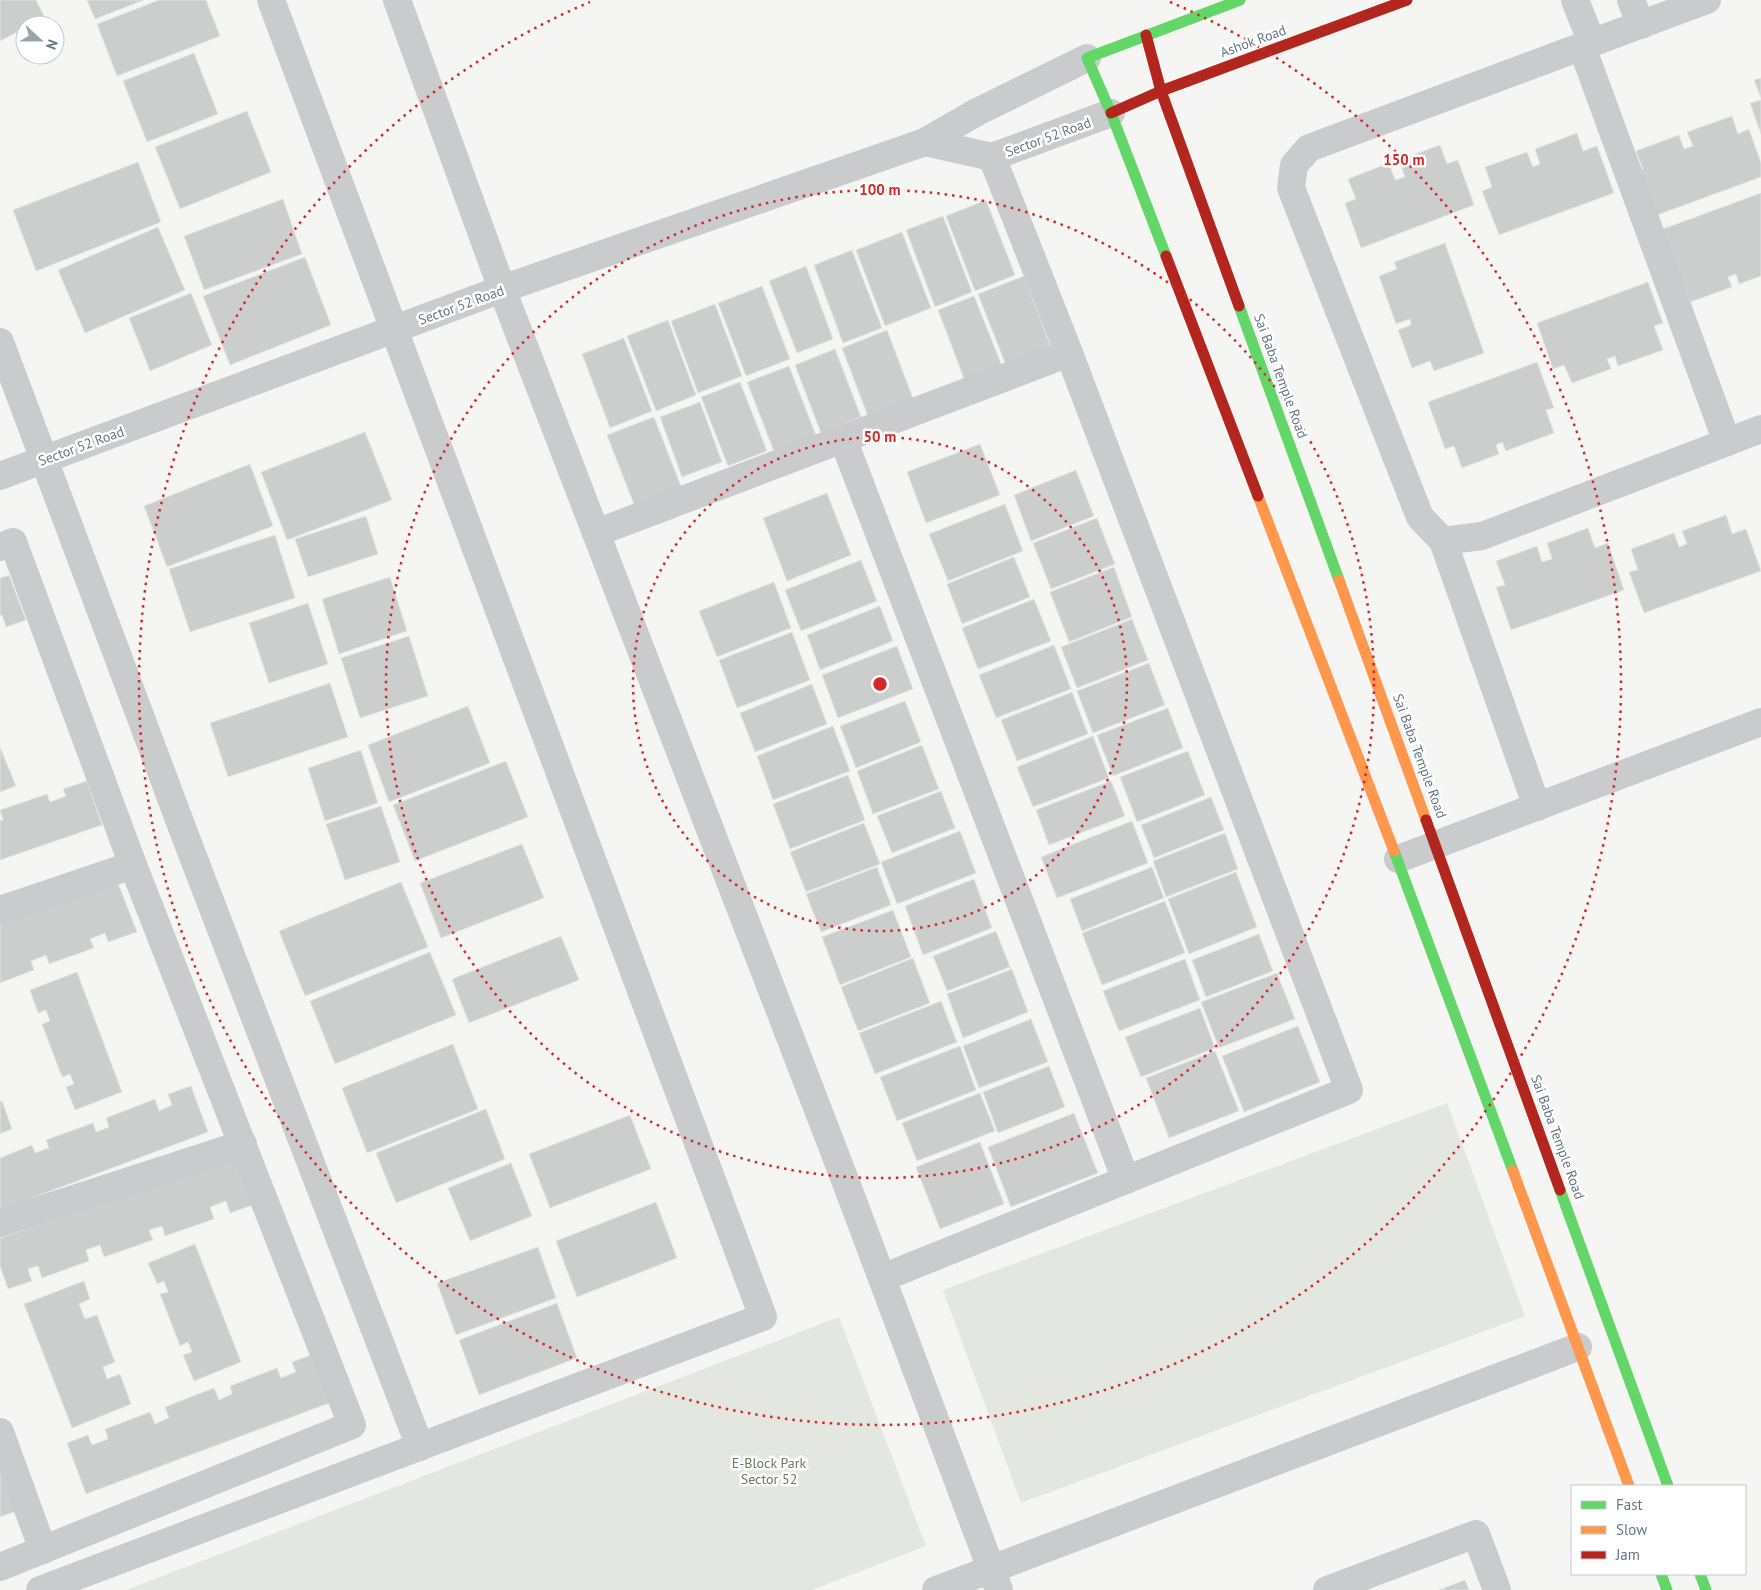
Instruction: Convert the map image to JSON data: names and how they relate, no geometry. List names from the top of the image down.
{
  "streets": {
    "street": ["Ashok Road", "Sector 52 Road", "Sai Baba Temple Road"]
  },
  "crossings": [
    ["Ashok Road", "Sector 52 Road"],
    ["Ashok Road", "Sai Baba Temple Road"]
  ],
  "parks": ["E-Block Park Sector 52"],
  "legend": ["Fast", "Slow", "Jam"],
  "north": "right",
  "rings": ["150 m", "100 m", "50 m"]
}
